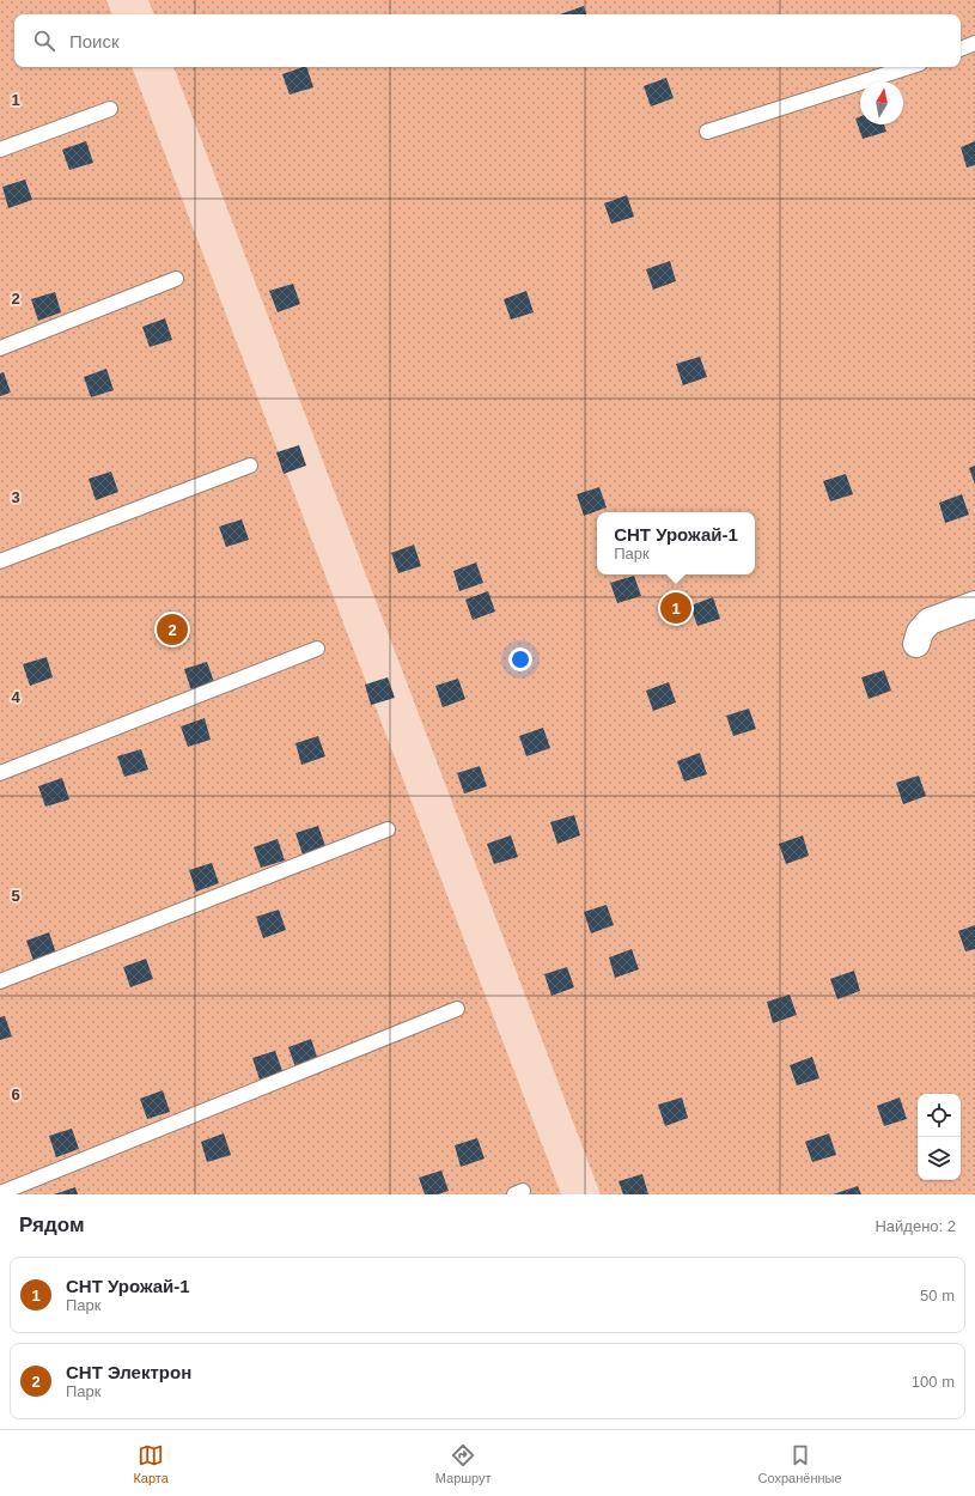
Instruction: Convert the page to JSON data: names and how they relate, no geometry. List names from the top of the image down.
{
  "north": "top",
  "page": {
    "search": "Поиск",
    "popup": ["СНТ Урожай-1", "Парк"],
    "pins": ["1", "2"],
    "heading": ["Рядом", "Найдено: 2"],
    "list": [
      {
        "mark": "1",
        "name": "СНТ Урожай-1",
        "note": "Парк",
        "value": "50 m"
      },
      {
        "mark": "2",
        "name": "СНТ Электрон",
        "note": "Парк",
        "value": "100 m"
      }
    ],
    "nav": ["Карта", "Маршрут", "Сохранённые"]
  },
  "grid": {
    "rows": [
      "1",
      "2",
      "3",
      "4",
      "5",
      "6"
    ]
  }
}
